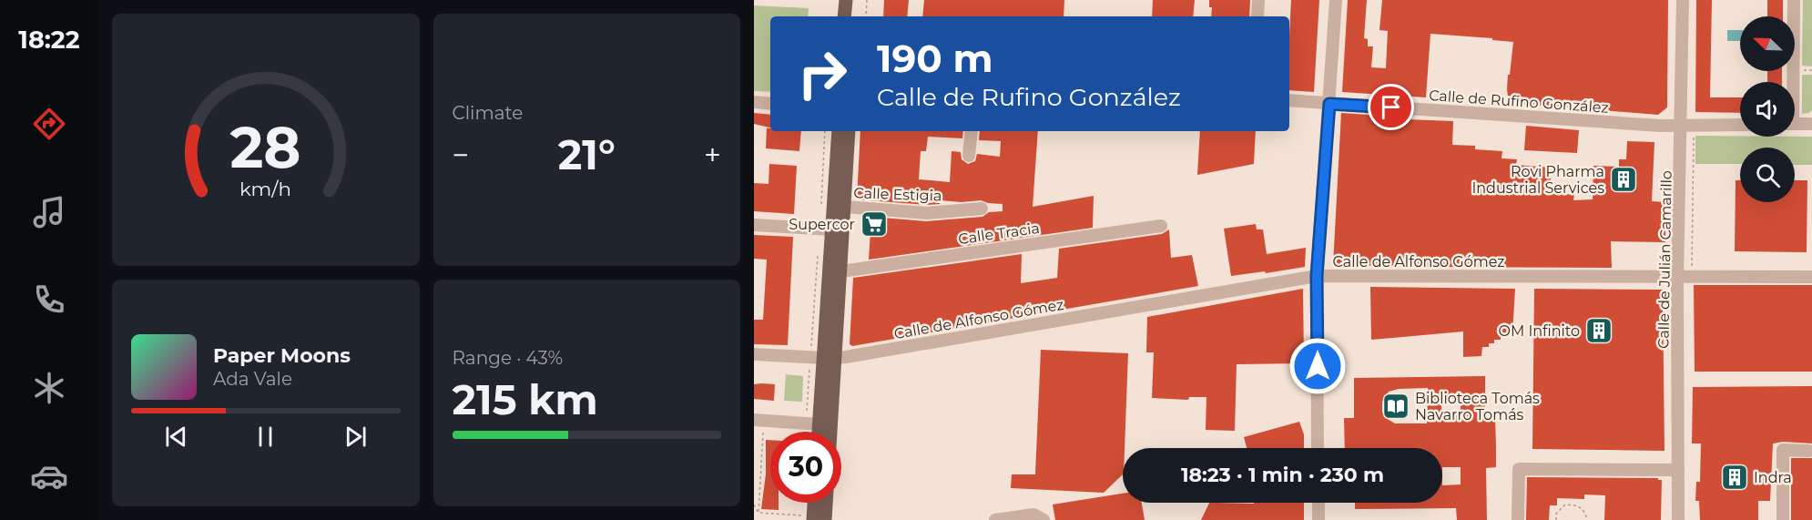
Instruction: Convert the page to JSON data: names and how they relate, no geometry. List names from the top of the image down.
{
  "streets": {
    "street": [
      "Calle de Rufino González",
      "Calle Estigia",
      "Calle Tracia",
      "Calle de Julián Camarillo",
      "Calle de Alfonso Gómez"
    ]
  },
  "crossings": [
    ["Calle de Rufino González", "Calle de Julián Camarillo"],
    ["Calle de Julián Camarillo", "Calle de Alfonso Gómez"]
  ],
  "places": {
    "building": ["Rovi Pharma Industrial Services", "OM Infinito", "Indra"],
    "supermarket": ["Supercor"],
    "library": ["Biblioteca Tomás Navarro Tomás"]
  },
  "north": "top left",
  "page": {
    "tabs": "18:22",
    "tile": [
      "Climate",
      ["Range · 43%", "215 km"]
    ],
    "turn": ["190 m", "Calle de Rufino González"],
    "heat": ["−", "21°", "+"],
    "song": ["Paper Moons", "Ada Vale"],
    "limit": "30",
    "trip": "18:23 · 1 min · 230 m",
    "gauge": ["28", "km/h"]
  }
}
